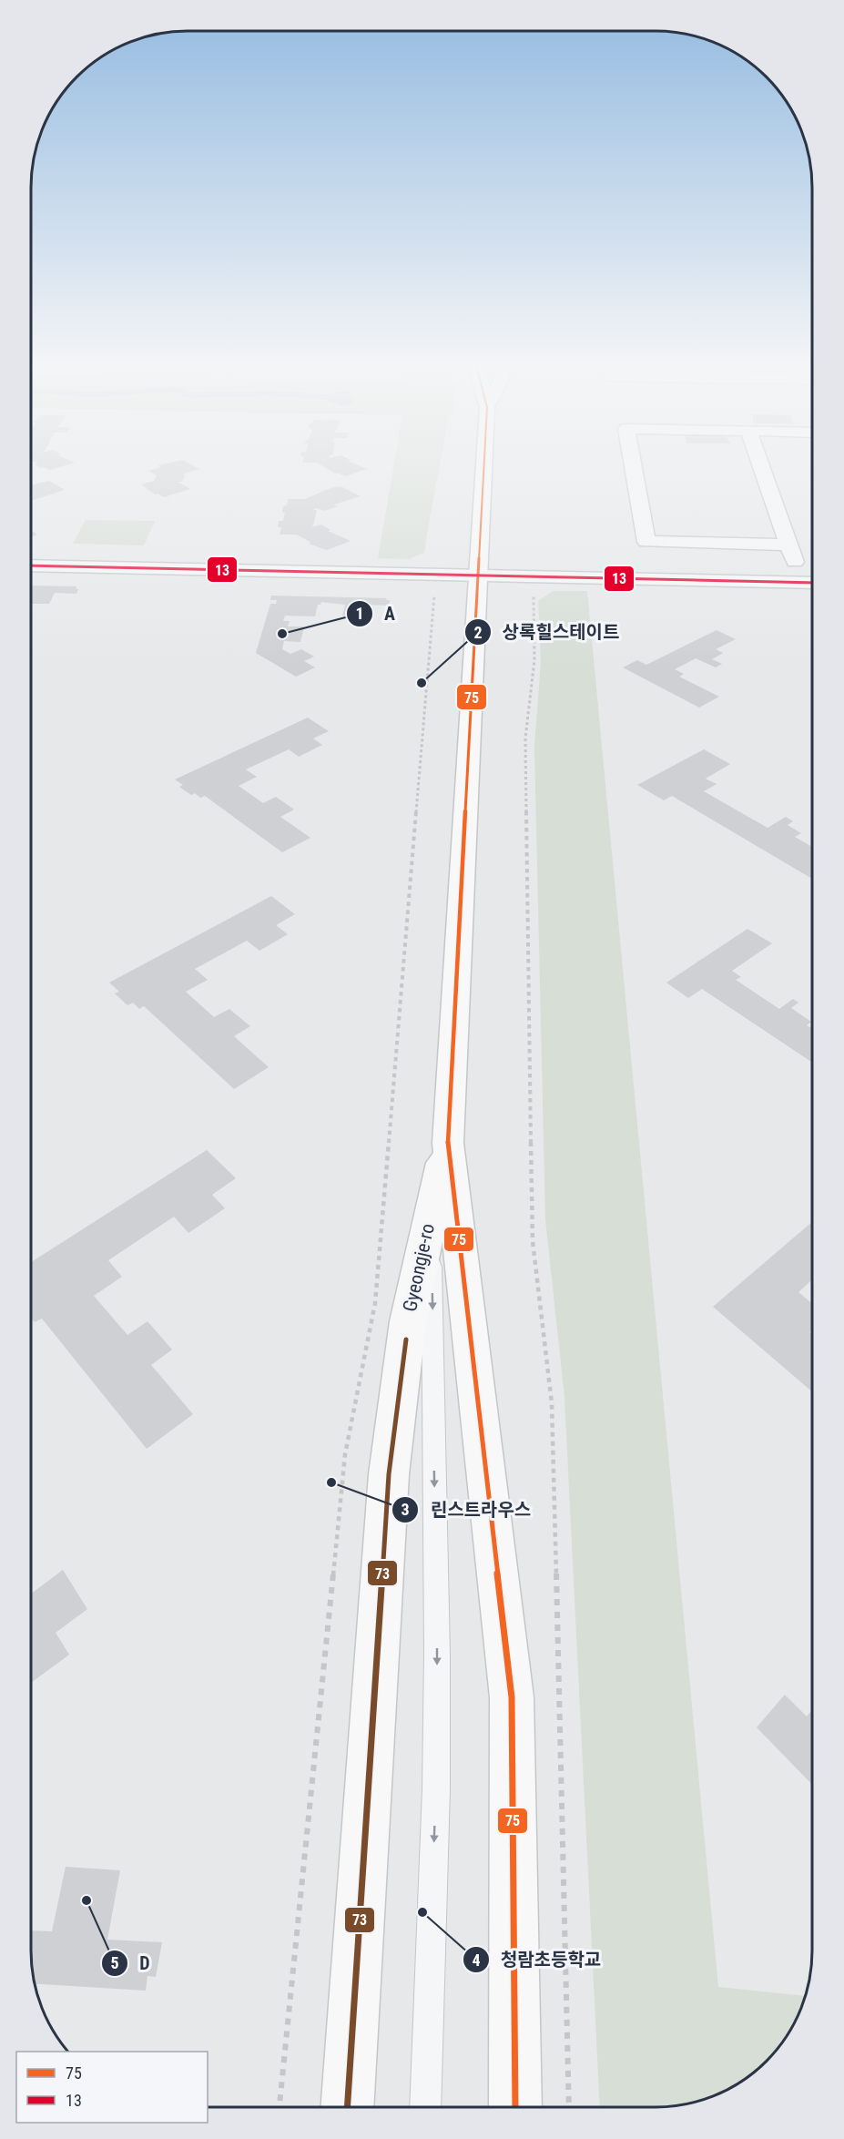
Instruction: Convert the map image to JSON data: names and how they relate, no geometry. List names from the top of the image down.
{
  "streets": {
    "main road": ["Gyeongje-ro"]
  },
  "places": [
    "A",
    "상록힐스테이트",
    "린스트라우스",
    "D",
    "청람초등학교"
  ],
  "lines": ["transit line 75", "transit line 13", "transit line 73"],
  "legend": ["75", "13"]
}
